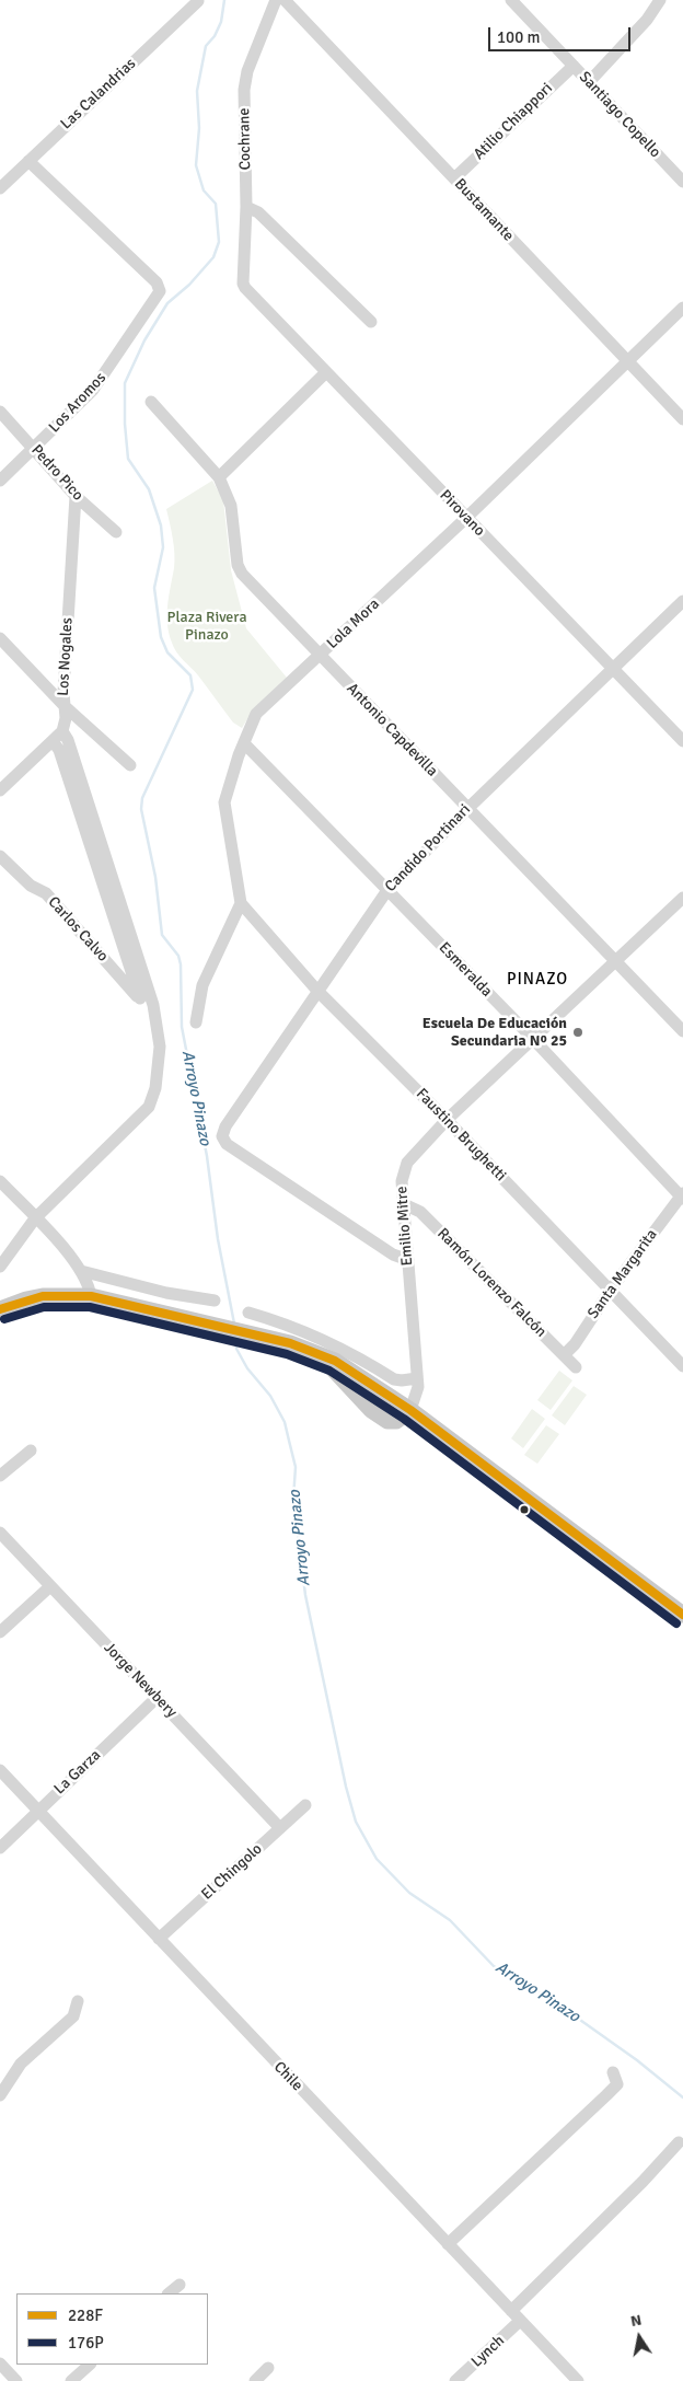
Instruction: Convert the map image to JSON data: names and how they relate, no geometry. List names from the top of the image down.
{
  "streets": {
    "street": [
      "Las Calandrias",
      "Santiago Copello",
      "Atilio Chiappori",
      "Cochrane",
      "Bustamante",
      "Los Aromos",
      "Pedro Pico",
      "Pirovano",
      "Lola Mora",
      "Los Nogales",
      "Antonio Capdevilla",
      "Candido Portinari",
      "Carlos Calvo",
      "Esmeralda",
      "Faustino Brughetti",
      "Emilio Mitre",
      "Santa Margarita",
      "Ramón Lorenzo Falcón",
      "Jorge Newbery",
      "La Garza",
      "El Chingolo",
      "Chile",
      "Lynch"
    ]
  },
  "crossings": [
    ["Las Calandrias", "Los Aromos"],
    ["Santiago Copello", "Atilio Chiappori"],
    ["Atilio Chiappori", "Bustamante"],
    ["Cochrane", "Pirovano"],
    ["Bustamante", "Lola Mora"],
    ["Los Aromos", "Pedro Pico"],
    ["Pedro Pico", "Los Nogales"],
    ["Pirovano", "Lola Mora"],
    ["Pirovano", "Candido Portinari"],
    ["Lola Mora", "Antonio Capdevilla"],
    ["Lola Mora", "Esmeralda"],
    ["Lola Mora", "Faustino Brughetti"],
    ["Antonio Capdevilla", "Candido Portinari"],
    ["Antonio Capdevilla", "Emilio Mitre"],
    ["Candido Portinari", "Esmeralda"],
    ["Candido Portinari", "Faustino Brughetti"],
    ["Candido Portinari", "Emilio Mitre"],
    ["Esmeralda", "Emilio Mitre"],
    ["Esmeralda", "Santa Margarita"],
    ["Faustino Brughetti", "Emilio Mitre"],
    ["Faustino Brughetti", "Santa Margarita"],
    ["Emilio Mitre", "Ramón Lorenzo Falcón"],
    ["Santa Margarita", "Ramón Lorenzo Falcón"],
    ["Jorge Newbery", "La Garza"],
    ["Jorge Newbery", "El Chingolo"],
    ["La Garza", "Chile"],
    ["El Chingolo", "Chile"],
    ["Chile", "Lynch"]
  ],
  "districts": ["PINAZO"],
  "water": ["Arroyo Pinazo"],
  "parks": ["Plaza Rivera Pinazo"],
  "places": ["Escuela De Educación Secundaria Nº 25"],
  "lines": ["transit line 228F", "transit line 176P"],
  "legend": ["228F", "176P"],
  "scale_bar": "100 m",
  "north": "top"
}
